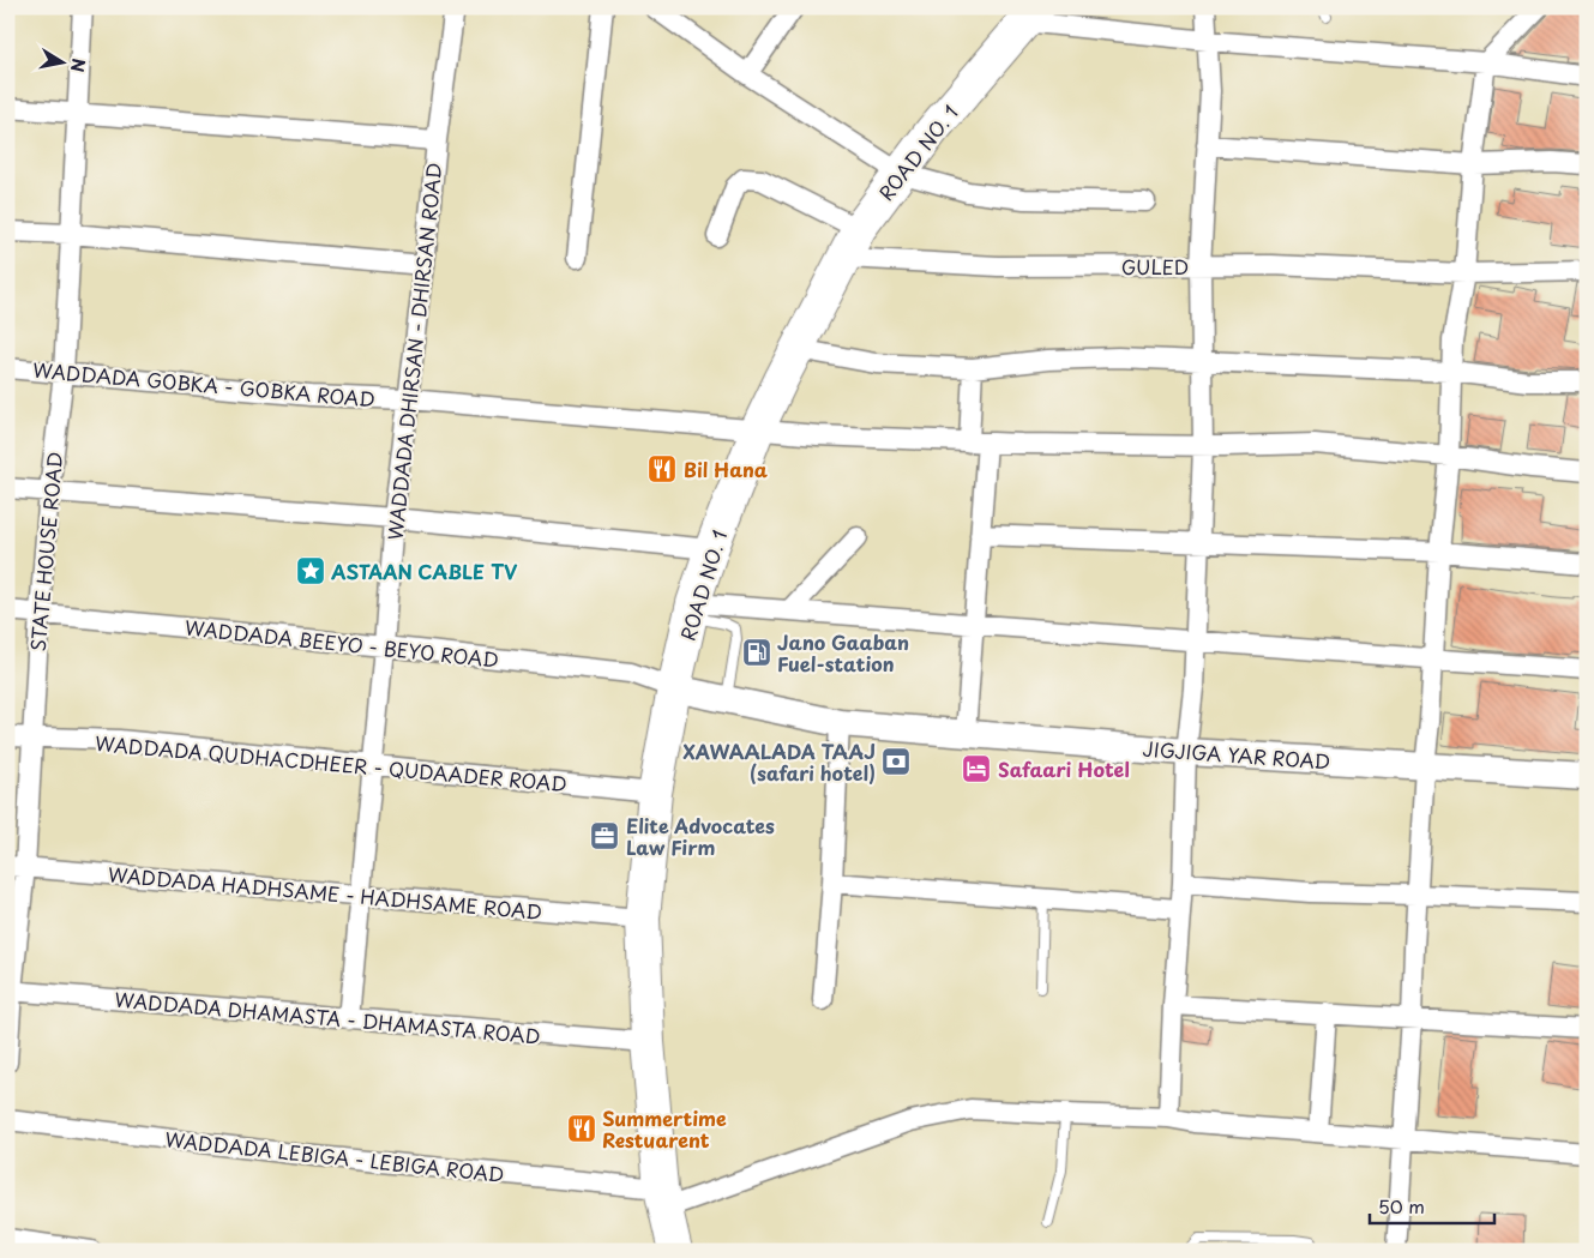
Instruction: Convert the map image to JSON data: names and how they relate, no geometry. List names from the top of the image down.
{
  "streets": {
    "highway": ["ROAD NO. 1"],
    "street": [
      "GULED",
      "WADDADA DHIRSAN - DHIRSAN ROAD",
      "WADDADA GOBKA - GOBKA ROAD",
      "STATE HOUSE ROAD",
      "WADDADA BEEYO - BEYO ROAD",
      "JIGJIGA YAR ROAD",
      "WADDADA QUDHACDHEER - QUDAADER ROAD",
      "WADDADA HADHSAME - HADHSAME ROAD",
      "WADDADA DHAMASTA - DHAMASTA ROAD",
      "WADDADA LEBIGA - LEBIGA ROAD"
    ]
  },
  "crossings": [
    ["ROAD NO. 1", "GULED"],
    ["ROAD NO. 1", "WADDADA GOBKA - GOBKA ROAD"],
    ["ROAD NO. 1", "WADDADA BEEYO - BEYO ROAD"],
    ["ROAD NO. 1", "JIGJIGA YAR ROAD"],
    ["ROAD NO. 1", "WADDADA QUDHACDHEER - QUDAADER ROAD"],
    ["ROAD NO. 1", "WADDADA HADHSAME - HADHSAME ROAD"],
    ["ROAD NO. 1", "WADDADA DHAMASTA - DHAMASTA ROAD"],
    ["ROAD NO. 1", "WADDADA LEBIGA - LEBIGA ROAD"],
    ["WADDADA DHIRSAN - DHIRSAN ROAD", "WADDADA GOBKA - GOBKA ROAD"],
    ["WADDADA DHIRSAN - DHIRSAN ROAD", "WADDADA BEEYO - BEYO ROAD"],
    ["WADDADA DHIRSAN - DHIRSAN ROAD", "WADDADA QUDHACDHEER - QUDAADER ROAD"],
    ["WADDADA DHIRSAN - DHIRSAN ROAD", "WADDADA HADHSAME - HADHSAME ROAD"],
    ["WADDADA DHIRSAN - DHIRSAN ROAD", "WADDADA DHAMASTA - DHAMASTA ROAD"],
    ["WADDADA GOBKA - GOBKA ROAD", "STATE HOUSE ROAD"],
    ["STATE HOUSE ROAD", "WADDADA BEEYO - BEYO ROAD"],
    ["STATE HOUSE ROAD", "WADDADA QUDHACDHEER - QUDAADER ROAD"],
    ["STATE HOUSE ROAD", "WADDADA HADHSAME - HADHSAME ROAD"],
    ["STATE HOUSE ROAD", "WADDADA DHAMASTA - DHAMASTA ROAD"],
    ["WADDADA BEEYO - BEYO ROAD", "JIGJIGA YAR ROAD"]
  ],
  "places": {
    "restaurant": ["Bil Hana", "Summertime Restuarent"],
    "place": ["ASTAAN CABLE TV"],
    "fuel station": ["Jano Gaaban Fuel-station"],
    "bank": ["XAWAALADA TAAJ (safari hotel)"],
    "hotel": ["Safaari Hotel"],
    "office": ["Elite Advocates Law Firm"]
  },
  "scale_bar": "50 m",
  "north": "right"
}
